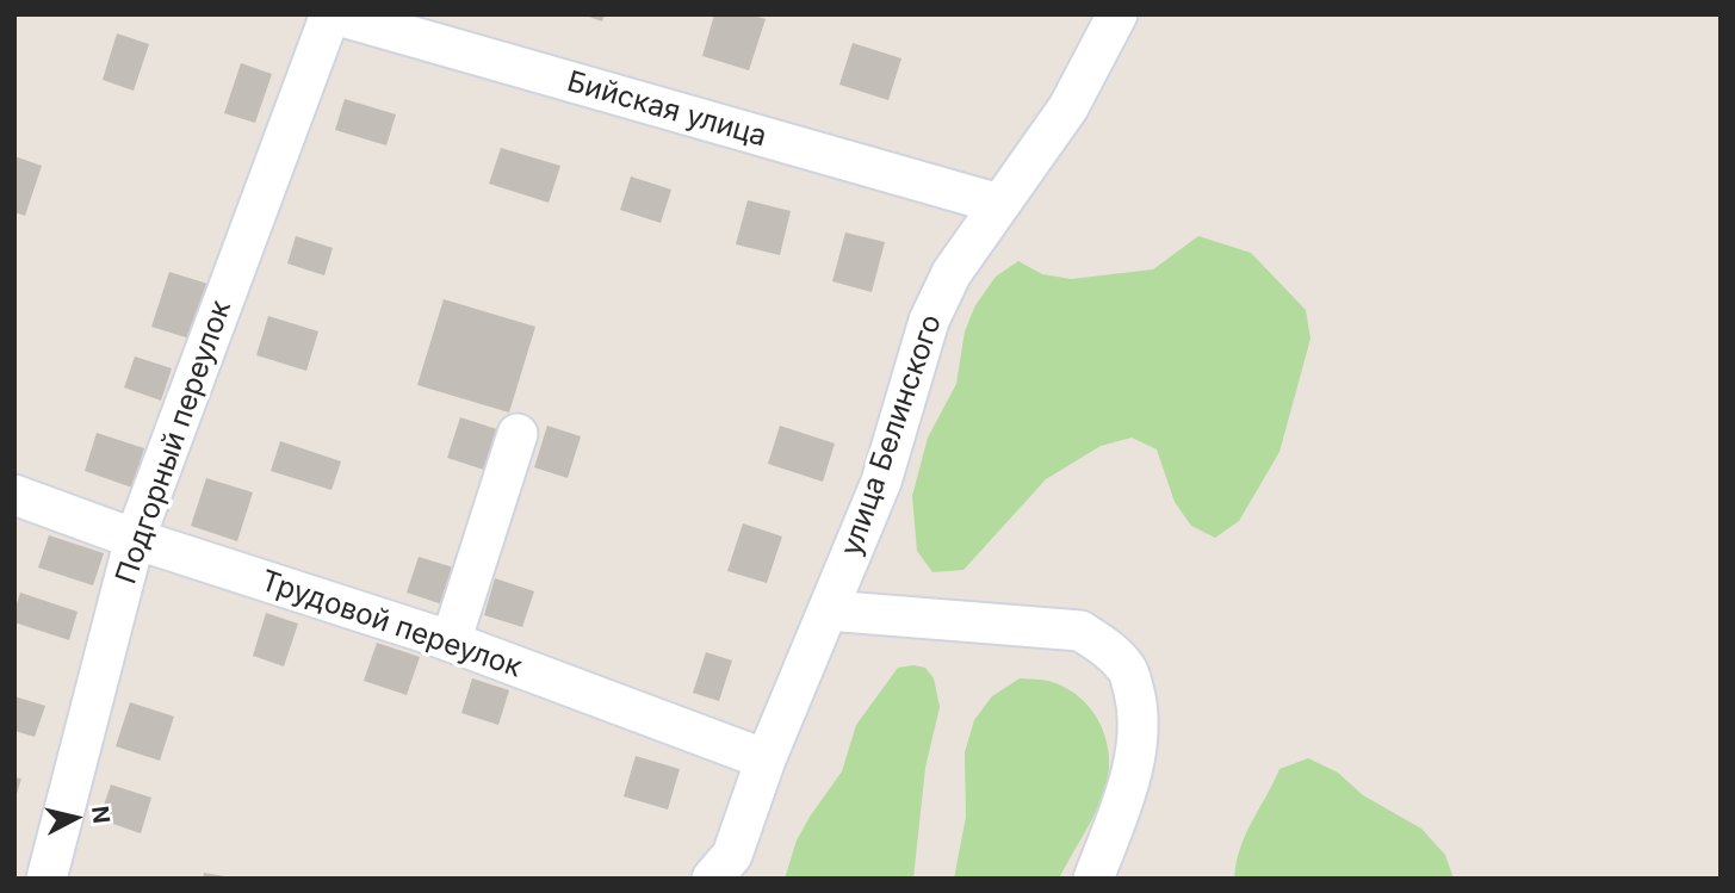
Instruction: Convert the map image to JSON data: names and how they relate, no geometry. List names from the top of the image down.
{
  "streets": {
    "street": [
      "Бийская улица",
      "улица Белинского",
      "Подгорный переулок",
      "Трудовой переулок"
    ]
  },
  "crossings": [
    ["Бийская улица", "улица Белинского"],
    ["Бийская улица", "Подгорный переулок"],
    ["улица Белинского", "Трудовой переулок"],
    ["Подгорный переулок", "Трудовой переулок"]
  ],
  "north": "right"
}
